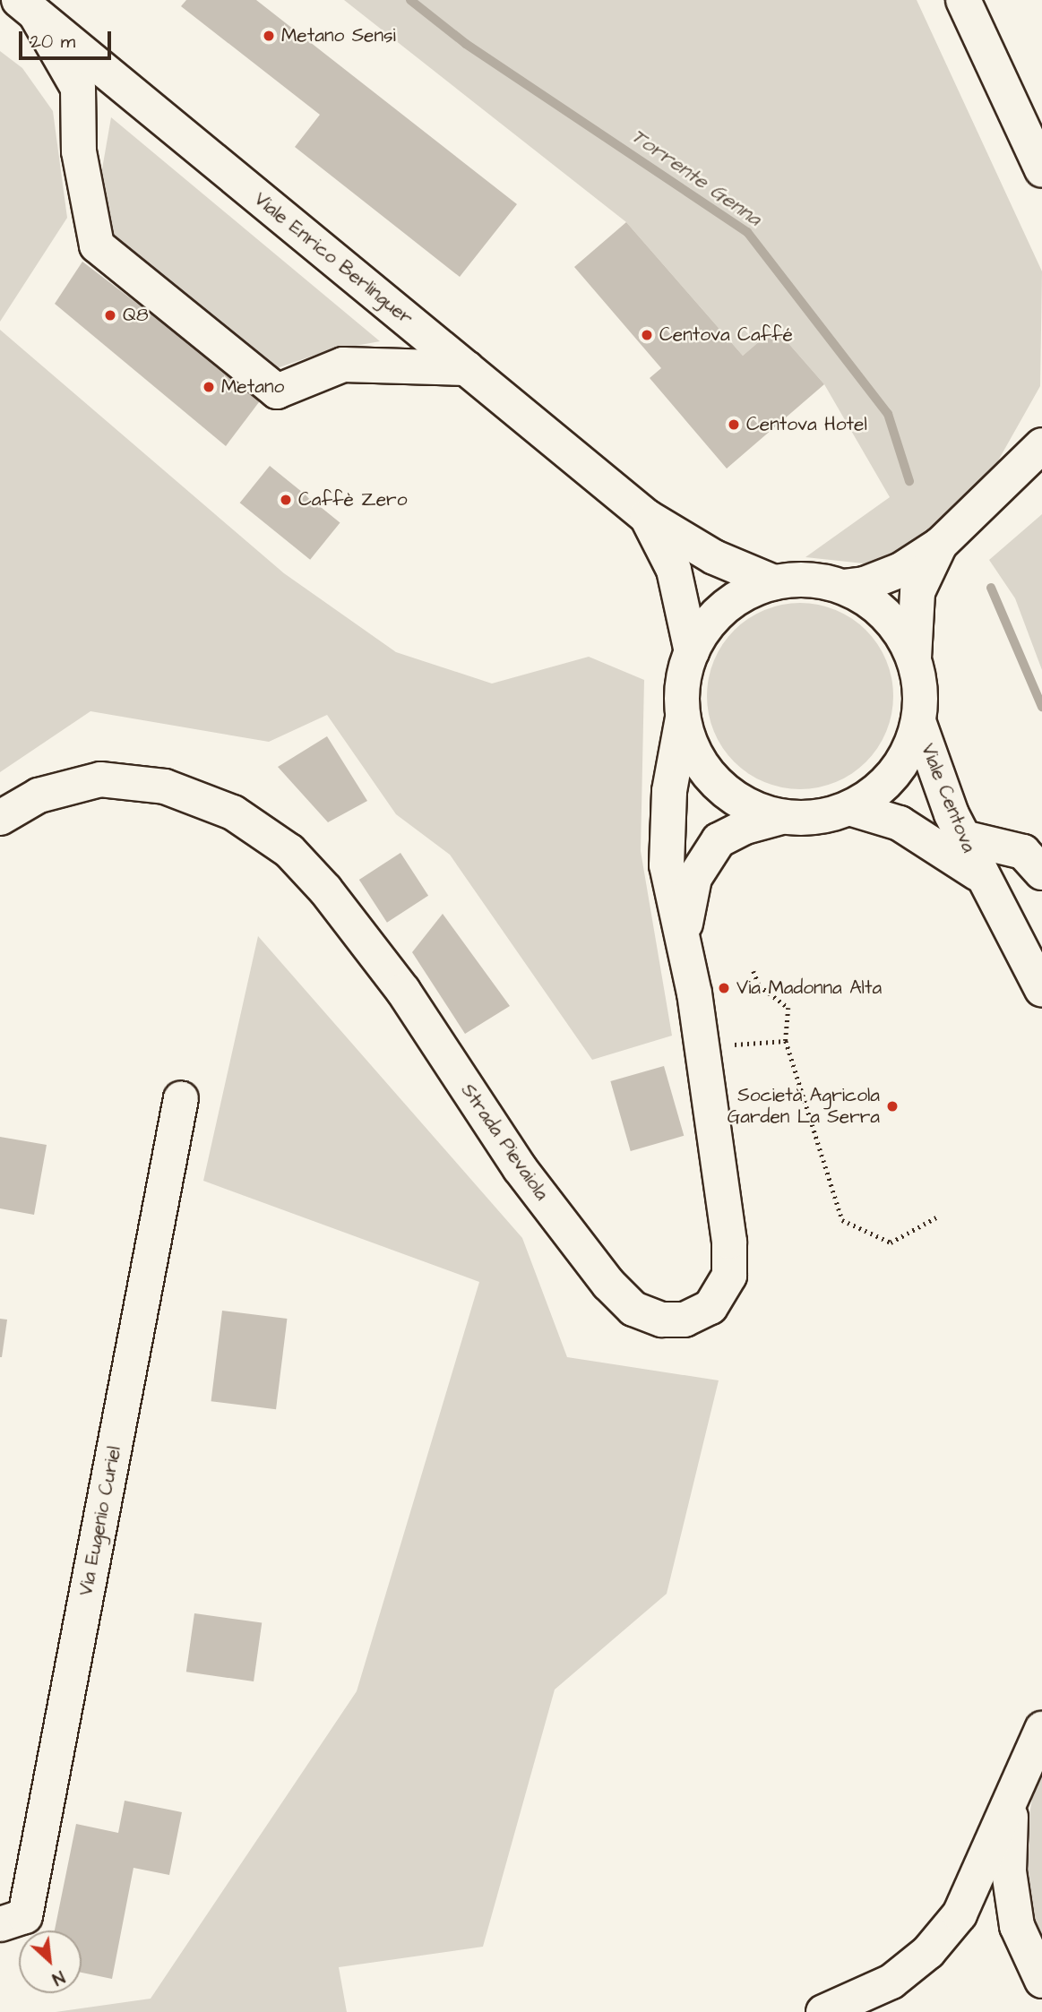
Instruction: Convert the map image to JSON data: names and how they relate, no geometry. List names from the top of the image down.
{
  "streets": {
    "main road": [
      "Viale Enrico Berlinguer",
      "Viale Centova",
      "Strada Pievaiola",
      "Via Eugenio Curiel"
    ]
  },
  "water": ["Torrente Genna"],
  "places": [
    "Metano Sensi",
    "Q8",
    "Centova Caffé",
    "Metano",
    "Centova Hotel",
    "Caffè Zero",
    "Via Madonna Alta",
    "Società Agricola Garden La Serra"
  ],
  "scale_bar": "20 m",
  "north": "bottom right"
}
